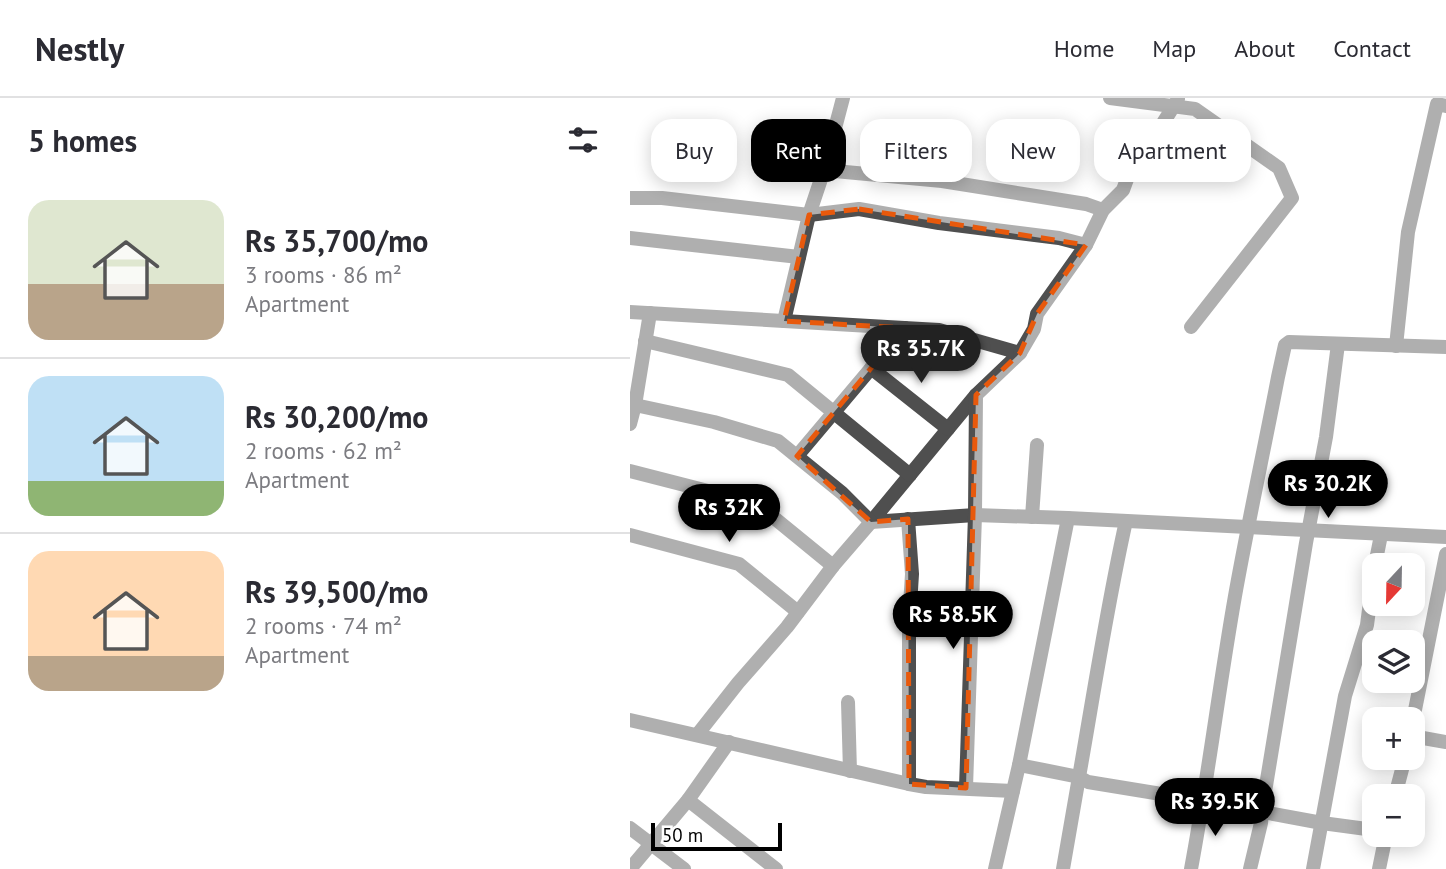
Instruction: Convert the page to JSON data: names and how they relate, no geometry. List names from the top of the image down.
{
  "scale_bar": "50 m",
  "north": "bottom",
  "page": {
    "header": "Nestly",
    "nav": [
      "Home",
      "Map",
      "About",
      "Contact"
    ],
    "heading": "5 homes",
    "chip": [
      "Buy",
      "Rent",
      "Filters",
      "New",
      "Apartment"
    ],
    "list": [
      {
        "name": "Rs 35,700/mo",
        "note": "3 rooms · 86 m² · Apartment"
      },
      {
        "name": "Rs 30,200/mo",
        "note": "2 rooms · 62 m² · Apartment"
      },
      {
        "name": "Rs 39,500/mo",
        "note": "2 rooms · 74 m² · Apartment"
      }
    ],
    "price": [
      "Rs 35.7K",
      "Rs 30.2K",
      "Rs 32K",
      "Rs 58.5K",
      "Rs 39.5K"
    ],
    "map_buttons": ["+", "−"],
    "scale": "50 m"
  }
}
